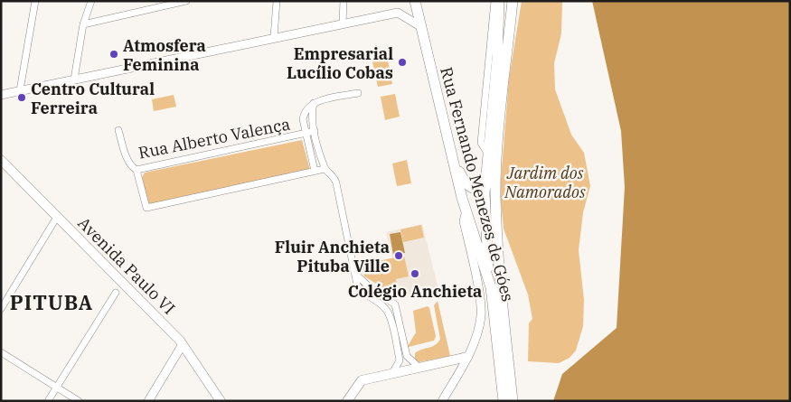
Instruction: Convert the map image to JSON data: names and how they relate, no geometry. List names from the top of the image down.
{
  "streets": {
    "main road": ["Rua Fernando Menezes de Góes", "Avenida Paulo VI"],
    "street": ["Rua Alberto Valença"]
  },
  "districts": ["PITUBA"],
  "parks": ["Jardim dos Namorados"],
  "places": [
    "Atmosfera Feminina",
    "Empresarial Lucílio Cobas",
    "Centro Cultural Ferreira",
    "Fluir Anchieta Pituba Ville",
    "Colégio Anchieta"
  ]
}
